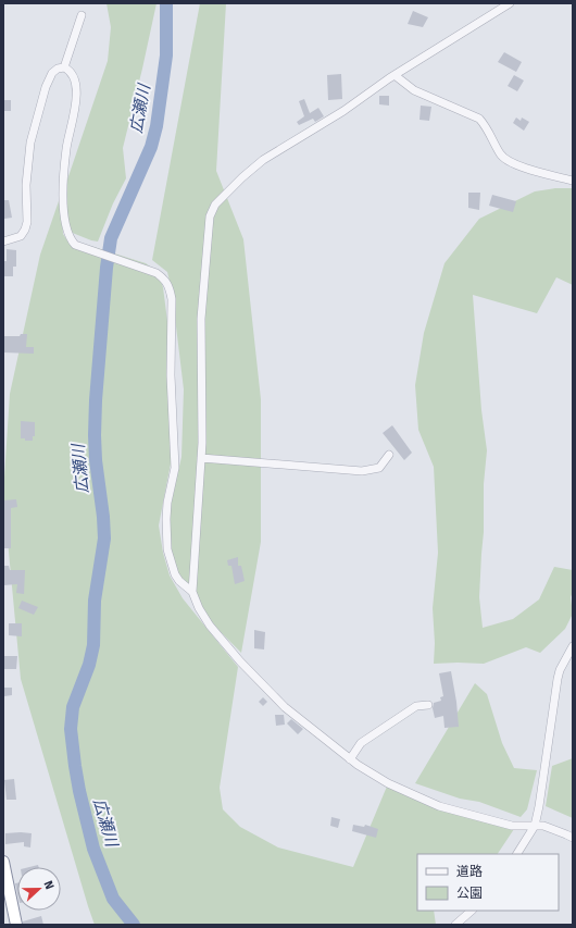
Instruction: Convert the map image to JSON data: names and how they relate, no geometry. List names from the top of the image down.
{
  "water": ["広瀬川"],
  "legend": ["道路", "公園"],
  "north": "right"
}
